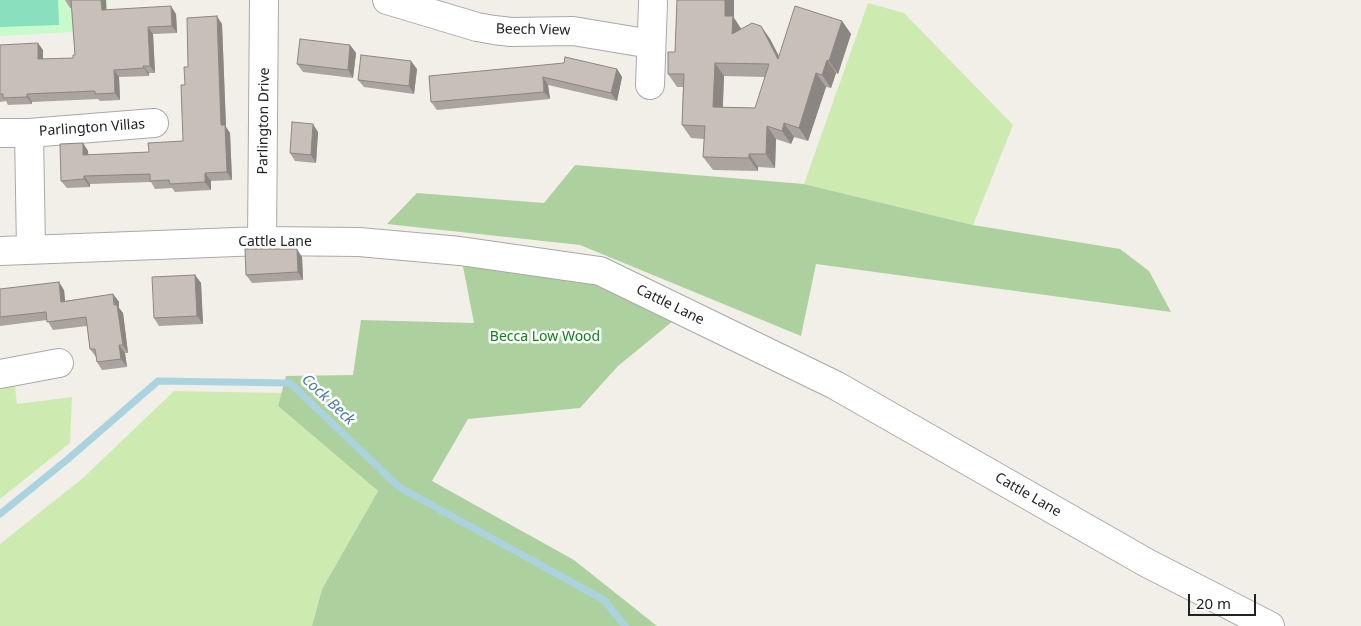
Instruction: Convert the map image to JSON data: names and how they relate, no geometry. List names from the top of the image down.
{
  "streets": {
    "street": [
      "Beech View",
      "Parlington Drive",
      "Parlington Villas",
      "Cattle Lane"
    ]
  },
  "crossings": [
    ["Parlington Drive", "Cattle Lane"],
    ["Parlington Villas", "Cattle Lane"]
  ],
  "water": ["Cock Beck"],
  "parks": ["Becca Low Wood"],
  "scale_bar": "20 m"
}
